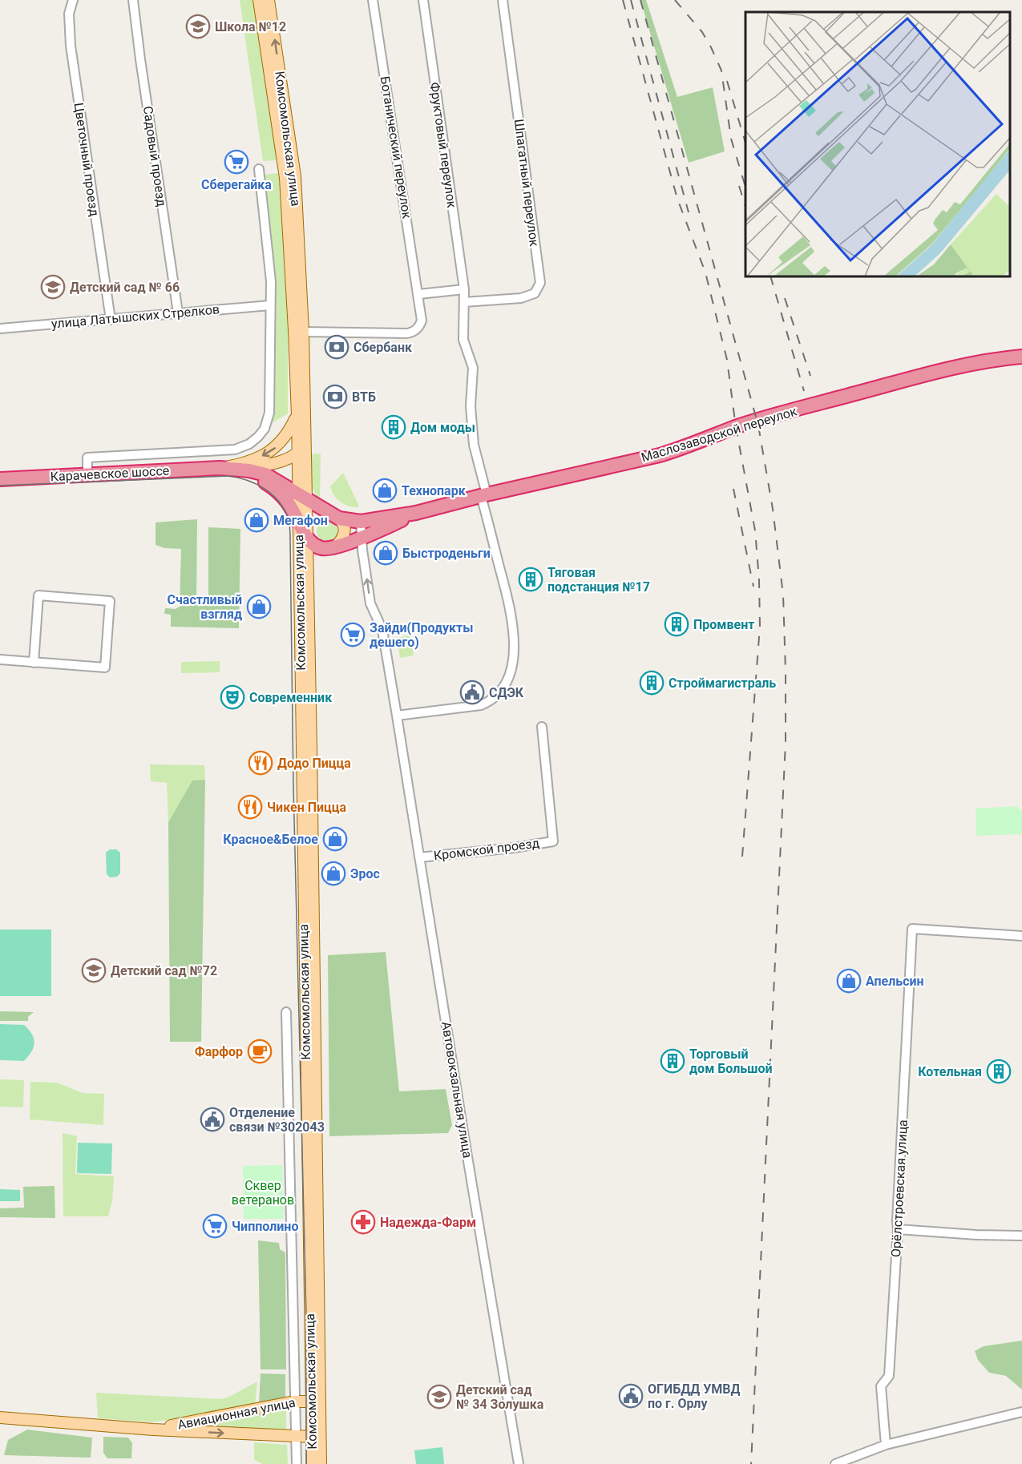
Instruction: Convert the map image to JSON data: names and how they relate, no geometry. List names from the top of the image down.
{
  "streets": {
    "highway": ["Комсомольская улица", "Маслозаводской переулок", "Карачевское шоссе"],
    "main road": ["Авиационная улица"],
    "street": [
      "Фруктовый переулок",
      "Ботанический переулок",
      "Садовый проезд",
      "Цветочный проезд",
      "Шпагатный переулок",
      "улица Латышских Стрелков",
      "Кромской проезд",
      "Автовокзальная улица",
      "Орёлстроевская улица"
    ]
  },
  "crossings": [
    ["Комсомольская улица", "Ботанический переулок"],
    ["Комсомольская улица", "Маслозаводской переулок"],
    ["Комсомольская улица", "Авиационная улица"],
    ["Фруктовый переулок", "Шпагатный переулок"],
    ["Фруктовый переулок", "Маслозаводской переулок"],
    ["Садовый проезд", "улица Латышских Стрелков"],
    ["Цветочный проезд", "улица Латышских Стрелков"],
    ["Маслозаводской переулок", "Автовокзальная улица"],
    ["Кромской проезд", "Автовокзальная улица"]
  ],
  "parks": ["Сквер ветеранов"],
  "places": {
    "school or university": [
      "Школа №12",
      "Детский сад № 66",
      "Детский сад №72",
      "Детский сад № 34 Золушка"
    ],
    "supermarket": ["Сберегайка", "Зайди(Продукты дешего)", "Чипполино"],
    "bank": ["Сбербанк", "ВТБ"],
    "building": [
      "Дом моды",
      "Тяговая подстанция №17",
      "Промвент",
      "Строймагистраль",
      "Торговый дом Большой",
      "Котельная"
    ],
    "shop": [
      "Технопарк",
      "Мегафон",
      "Быстроденьги",
      "Счастливый взгляд",
      "Красное&Белое",
      "Эрос",
      "Апельсин"
    ],
    "public building": ["СДЭК", "Отделение связи №302043", "ОГИБДД УМВД по г. Орлу"],
    "theatre": ["Современник"],
    "restaurant": ["Додо Пицца", "Чикен Пицца"],
    "cafe": ["Фарфор"],
    "pharmacy": ["Надежда-Фарм"]
  }
}
